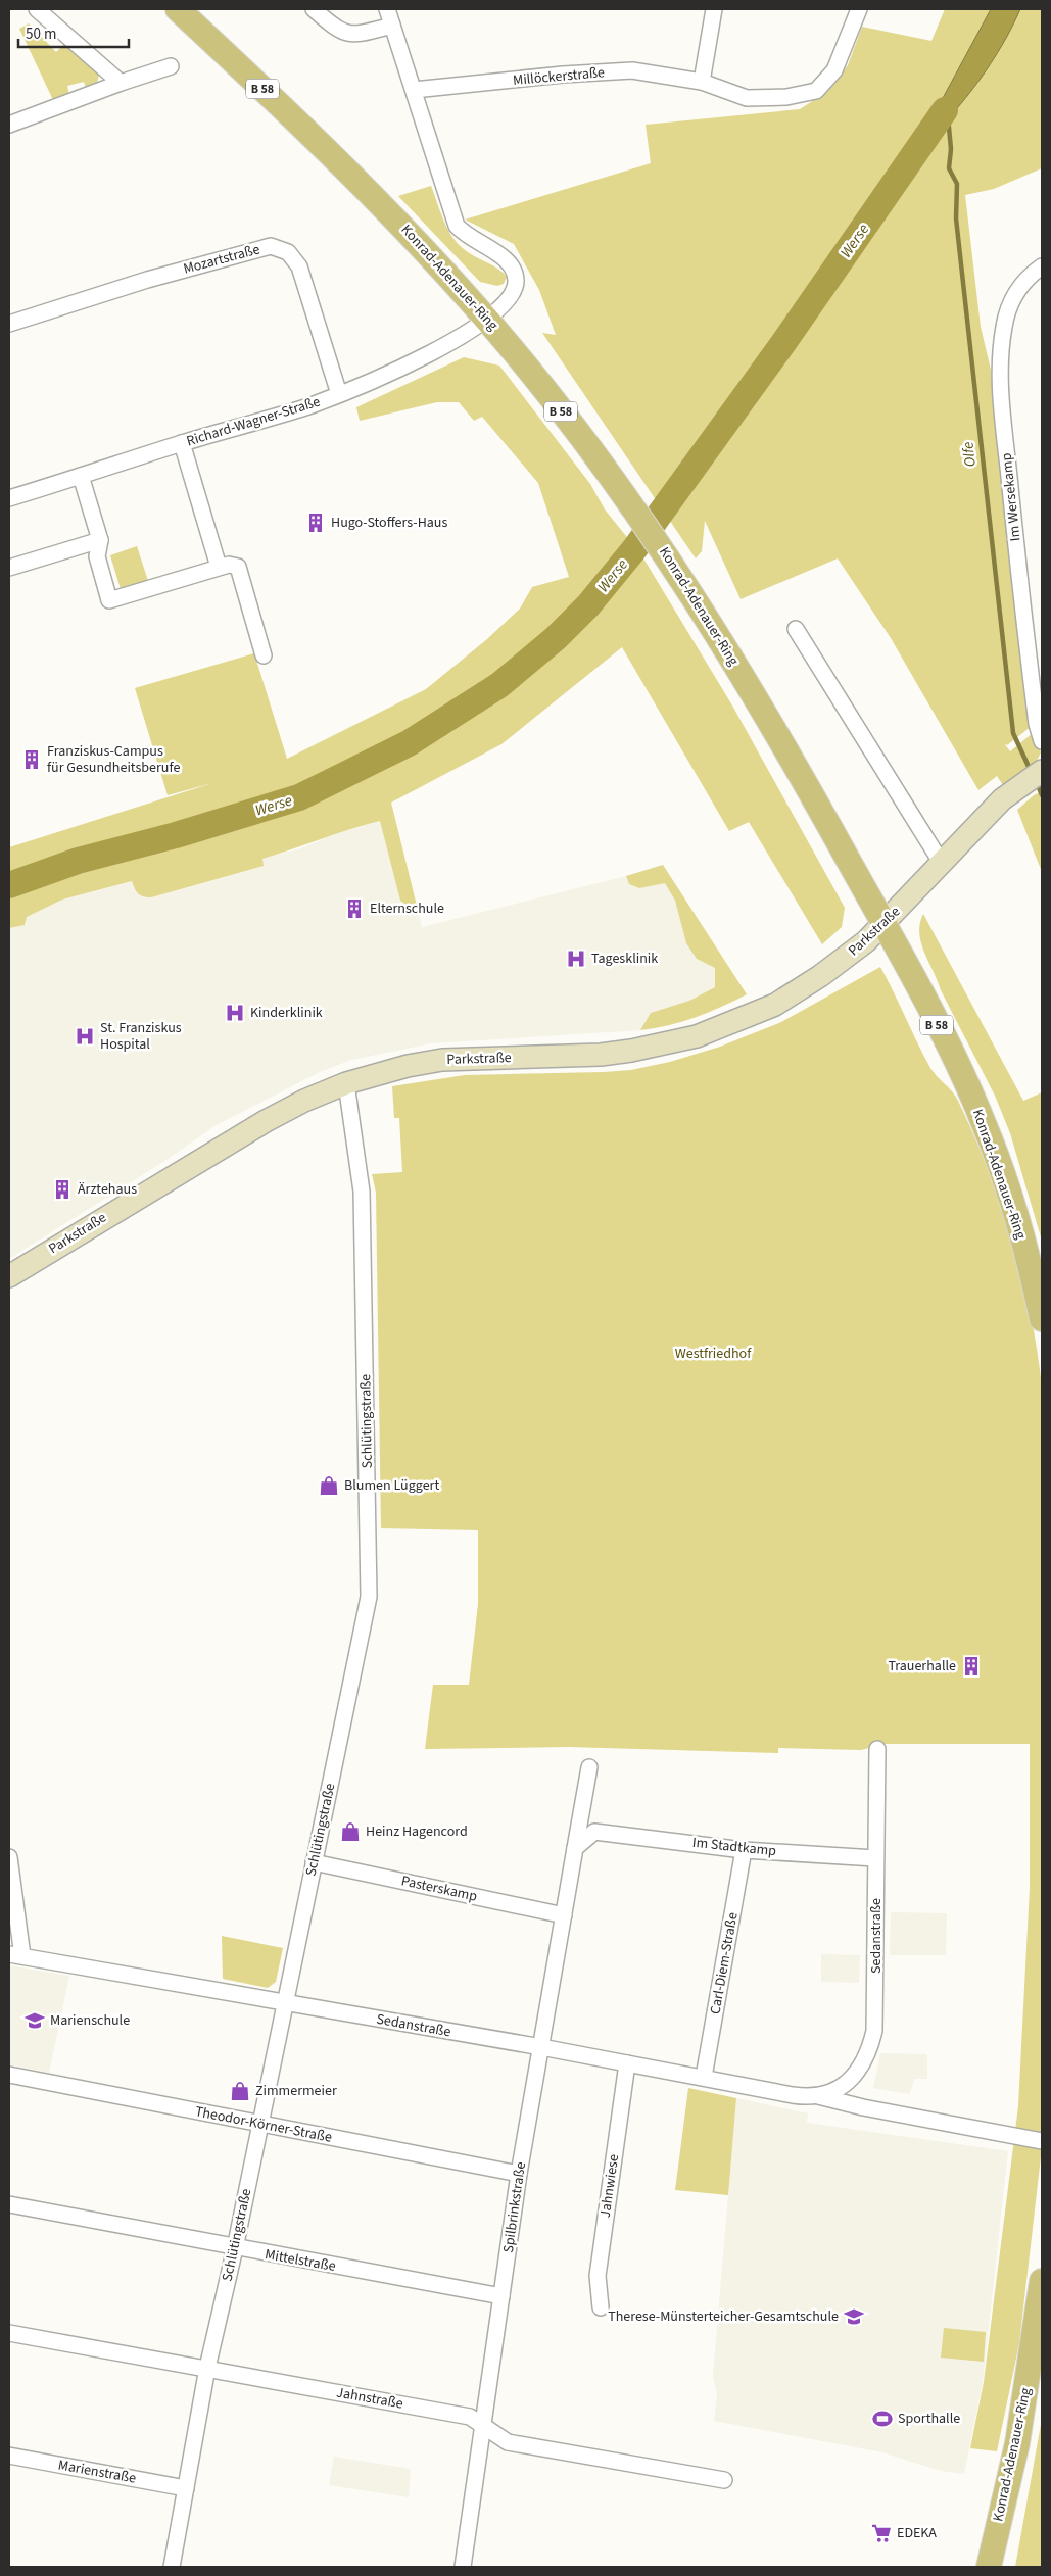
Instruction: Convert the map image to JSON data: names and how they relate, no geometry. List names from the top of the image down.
{
  "streets": {
    "main road": ["B 58", "Konrad-Adenauer-Ring"],
    "street": [
      "Millöckerstraße",
      "Mozartstraße",
      "Richard-Wagner-Straße",
      "Im Wersekamp",
      "Parkstraße",
      "Schlütingstraße",
      "Im Stadtkamp",
      "Pasterskamp",
      "Sedanstraße",
      "Carl-Diem-Straße",
      "Theodor-Körner-Straße",
      "Jahnwiese",
      "Spilbrinkstraße",
      "Mittelstraße",
      "Jahnstraße",
      "Marienstraße"
    ]
  },
  "crossings": [
    ["Mozartstraße", "Richard-Wagner-Straße"],
    ["Konrad-Adenauer-Ring", "Richard-Wagner-Straße"],
    ["Konrad-Adenauer-Ring", "Parkstraße"],
    ["Parkstraße", "Schlütingstraße"],
    ["Schlütingstraße", "Pasterskamp"],
    ["Schlütingstraße", "Sedanstraße"],
    ["Schlütingstraße", "Theodor-Körner-Straße"],
    ["Schlütingstraße", "Mittelstraße"],
    ["Schlütingstraße", "Jahnstraße"],
    ["Schlütingstraße", "Marienstraße"],
    ["Im Stadtkamp", "Sedanstraße"],
    ["Im Stadtkamp", "Carl-Diem-Straße"],
    ["Im Stadtkamp", "Spilbrinkstraße"],
    ["Pasterskamp", "Spilbrinkstraße"],
    ["Sedanstraße", "Carl-Diem-Straße"],
    ["Sedanstraße", "Jahnwiese"],
    ["Sedanstraße", "Spilbrinkstraße"],
    ["Theodor-Körner-Straße", "Spilbrinkstraße"],
    ["Spilbrinkstraße", "Mittelstraße"],
    ["Spilbrinkstraße", "Jahnstraße"]
  ],
  "water": ["Werse", "Olfe"],
  "parks": ["Westfriedhof"],
  "places": {
    "building": [
      "Hugo-Stoffers-Haus",
      "Franziskus-Campus für Gesundheitsberufe",
      "Elternschule",
      "Ärztehaus",
      "Trauerhalle"
    ],
    "hospital": ["Tagesklinik", "Kinderklinik", "St. Franziskus Hospital"],
    "shop": ["Blumen Lüggert", "Heinz Hagencord", "Zimmermeier"],
    "school or university": ["Marienschule", "Therese-Münsterteicher-Gesamtschule"],
    "sports": ["Sporthalle"],
    "supermarket": ["EDEKA"]
  },
  "scale_bar": "50 m"
}
